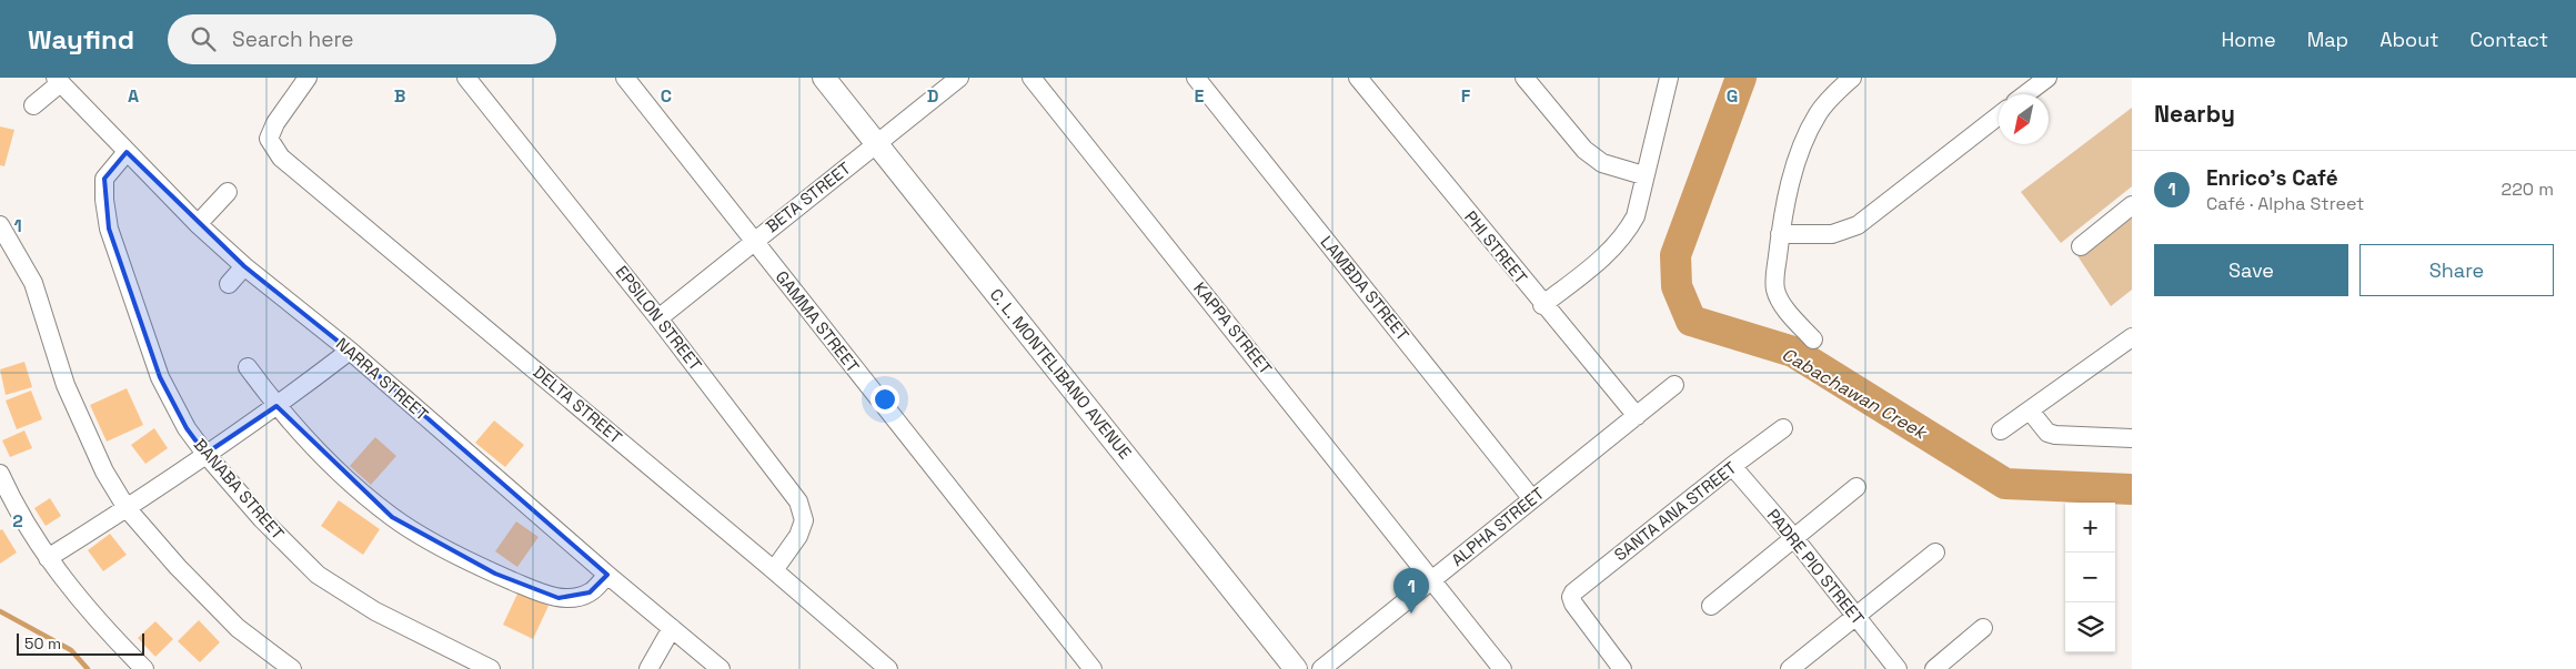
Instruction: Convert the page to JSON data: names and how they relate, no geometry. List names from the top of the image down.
{
  "streets": {
    "street": [
      "BETA STREET",
      "PHI STREET",
      "LAMBDA STREET",
      "EPSILON STREET",
      "GAMMA STREET",
      "KAPPA STREET",
      "C. L. MONTELIBANO AVENUE",
      "NARRA STREET",
      "DELTA STREET",
      "BANABA STREET",
      "SANTA ANA STREET",
      "ALPHA STREET",
      "PADRE PIO STREET"
    ]
  },
  "crossings": [
    ["BETA STREET", "EPSILON STREET"],
    ["BETA STREET", "GAMMA STREET"],
    ["BETA STREET", "C. L. MONTELIBANO AVENUE"],
    ["PHI STREET", "ALPHA STREET"],
    ["LAMBDA STREET", "ALPHA STREET"],
    ["EPSILON STREET", "DELTA STREET"],
    ["KAPPA STREET", "ALPHA STREET"],
    ["NARRA STREET", "BANABA STREET"],
    ["SANTA ANA STREET", "PADRE PIO STREET"]
  ],
  "water": ["Cabachawan Creek"],
  "scale_bar": "50 m",
  "north": "bottom left",
  "page": {
    "header": "Wayfind",
    "search": "Search here",
    "nav": [
      "Home",
      "Map",
      "About",
      "Contact"
    ],
    "heading": "Nearby",
    "list": [
      {
        "mark": "1",
        "name": "Enrico's Café",
        "note": "Café · Alpha Street",
        "value": "220 m"
      }
    ],
    "buttons": ["Save", "Share"],
    "map_buttons": ["+", "−"],
    "pins": "1",
    "scale": "50 m"
  },
  "grid": {
    "columns": [
      "A",
      "B",
      "C",
      "D",
      "E",
      "F",
      "G"
    ],
    "rows": ["1", "2"]
  }
}
